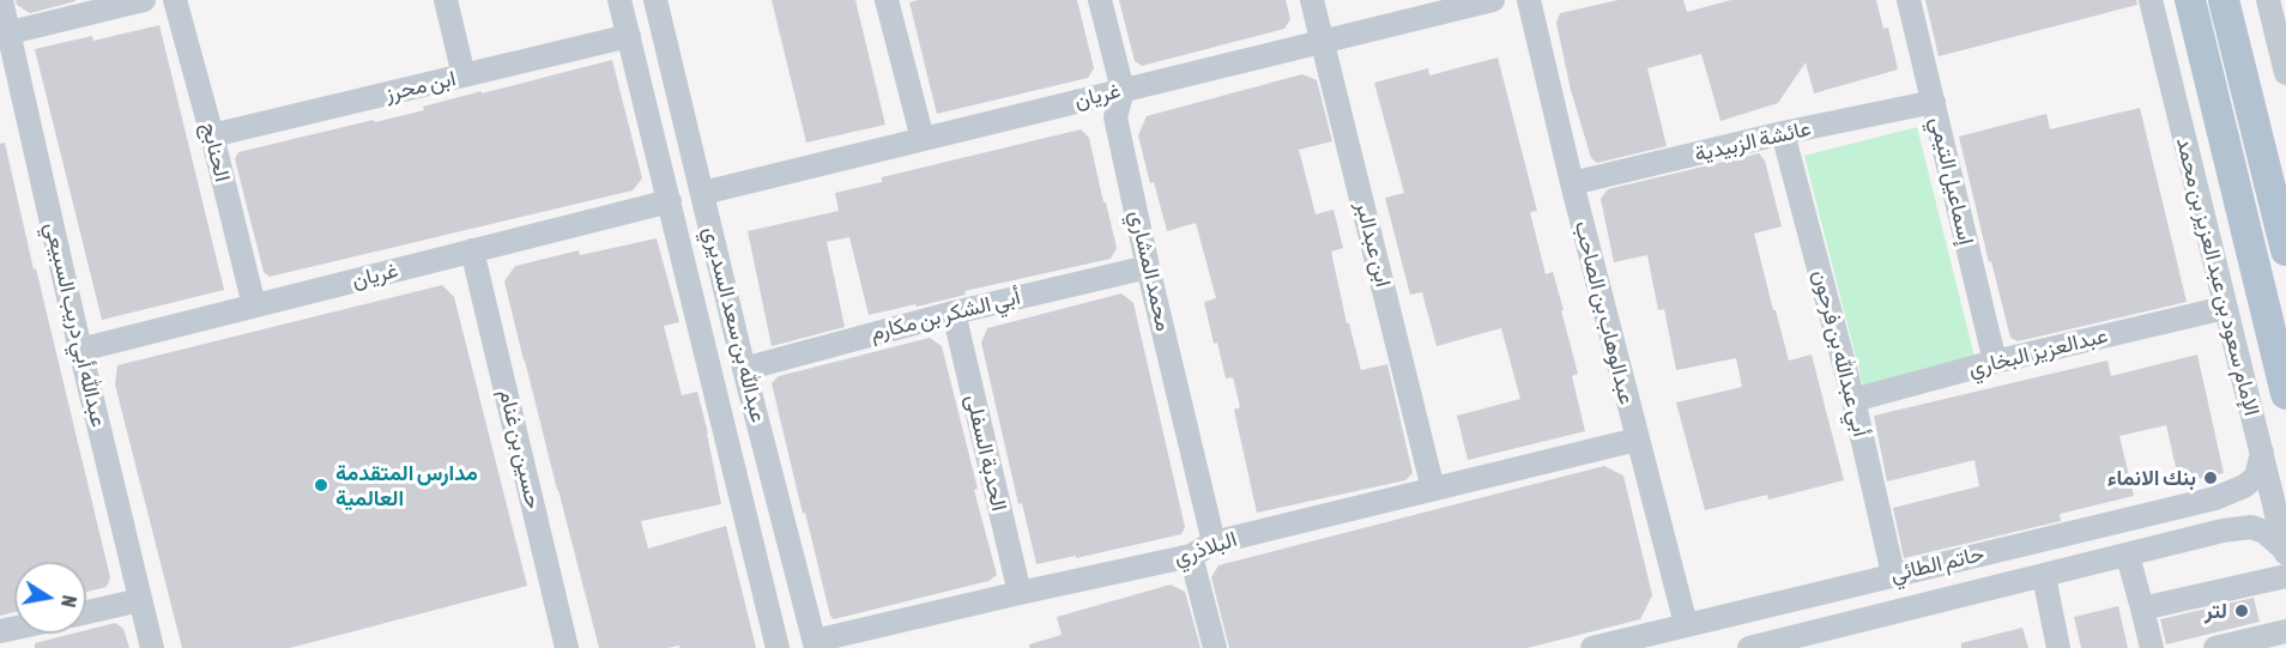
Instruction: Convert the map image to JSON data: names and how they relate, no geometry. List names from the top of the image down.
{
  "streets": {
    "main road": ["الإمام سعود بن عبد العزيز بن محمد"],
    "street": [
      "ابن محرز",
      "غريان",
      "عائشة الزبيدية",
      "الحنابج",
      "إسماعيل التيمي",
      "ابن عبدالبر",
      "محمد المشاري",
      "عبدالوهاب بن الصاحب",
      "أبي الشكر بن مكارم",
      "عبدالله أبي دريب السبيعي",
      "عبدالله بن سعد السديري",
      "عبدالعزيز البخاري",
      "أبي عبدالله بن فرحون",
      "حسين بن غنام",
      "الحدبة السفلى",
      "البلاذري",
      "حاتم الطائي"
    ]
  },
  "crossings": [
    ["ابن محرز", "الحنابج"],
    ["ابن محرز", "عبدالله بن سعد السديري"],
    ["غريان", "الحنابج"],
    ["غريان", "ابن عبدالبر"],
    ["غريان", "محمد المشاري"],
    ["غريان", "عبدالله أبي دريب السبيعي"],
    ["غريان", "عبدالله بن سعد السديري"],
    ["غريان", "حسين بن غنام"],
    ["عائشة الزبيدية", "إسماعيل التيمي"],
    ["عائشة الزبيدية", "عبدالوهاب بن الصاحب"],
    ["عائشة الزبيدية", "أبي عبدالله بن فرحون"],
    ["إسماعيل التيمي", "عبدالعزيز البخاري"],
    ["ابن عبدالبر", "البلاذري"],
    ["محمد المشاري", "أبي الشكر بن مكارم"],
    ["محمد المشاري", "البلاذري"],
    ["الإمام سعود بن عبد العزيز بن محمد", "عبدالعزيز البخاري"],
    ["الإمام سعود بن عبد العزيز بن محمد", "حاتم الطائي"],
    ["عبدالوهاب بن الصاحب", "البلاذري"],
    ["عبدالوهاب بن الصاحب", "حاتم الطائي"],
    ["أبي الشكر بن مكارم", "عبدالله بن سعد السديري"],
    ["أبي الشكر بن مكارم", "الحدبة السفلى"],
    ["عبدالله بن سعد السديري", "البلاذري"],
    ["عبدالعزيز البخاري", "أبي عبدالله بن فرحون"],
    ["أبي عبدالله بن فرحون", "حاتم الطائي"],
    ["الحدبة السفلى", "البلاذري"]
  ],
  "places": ["بنك الانماء", "مدارس المتقدمة العالمية", "لتر"],
  "north": "right"
}
